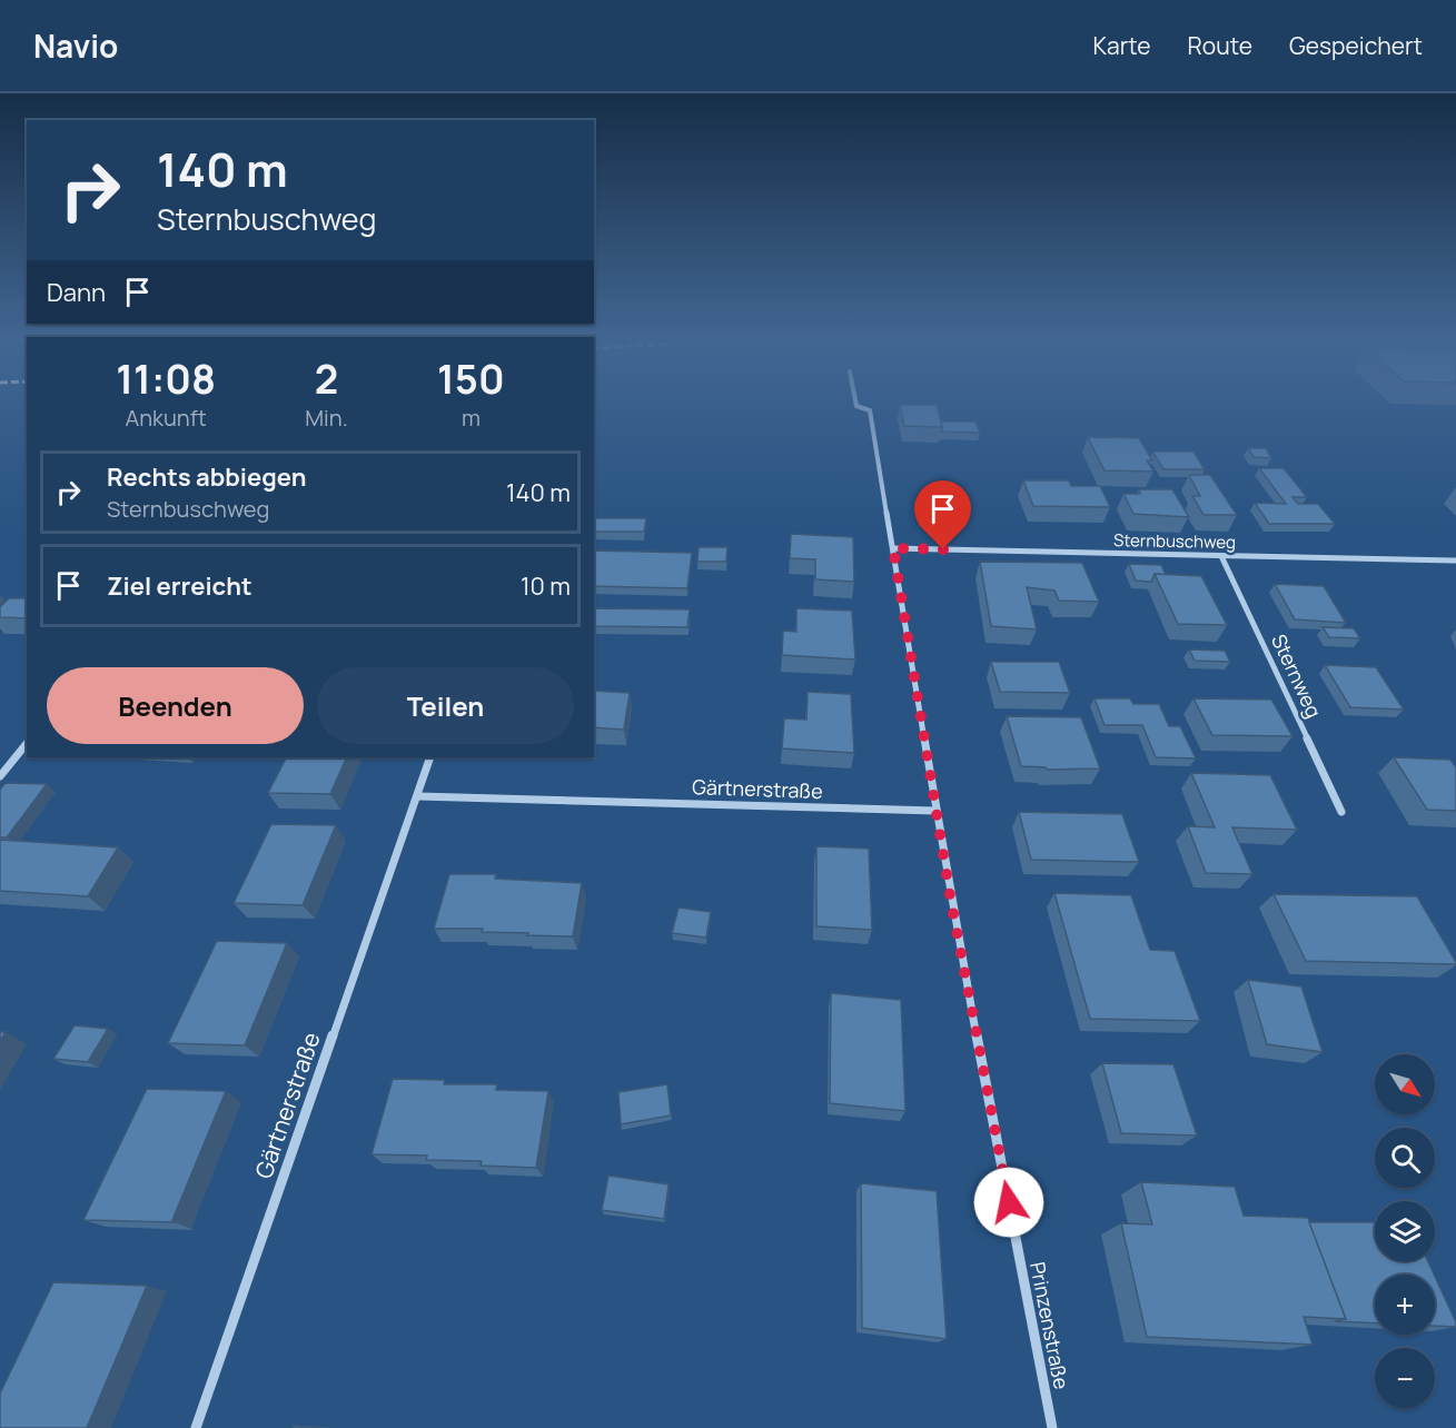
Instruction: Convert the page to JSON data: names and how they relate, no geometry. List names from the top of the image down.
{
  "streets": {
    "street": [
      "Sternbuschweg",
      "Sternweg",
      "Gärtnerstraße",
      "Prinzenstraße"
    ]
  },
  "crossings": [
    ["Sternbuschweg", "Sternweg"],
    ["Sternbuschweg", "Prinzenstraße"],
    ["Gärtnerstraße", "Prinzenstraße"]
  ],
  "north": "bottom right",
  "page": {
    "header": "Navio",
    "nav": ["Karte", "Route", "Gespeichert"],
    "turn": ["140 m", "Sternbuschweg"],
    "then": "Dann",
    "eta": [
      "11:08",
      "Ankunft",
      "2",
      "Min.",
      "150",
      "m"
    ],
    "list": [
      {
        "name": "Rechts abbiegen",
        "note": "Sternbuschweg",
        "value": "140 m"
      },
      {
        "name": "Ziel erreicht",
        "value": "10 m"
      }
    ],
    "buttons": ["Beenden", "Teilen"],
    "map_buttons": ["+", "−"]
  }
}
